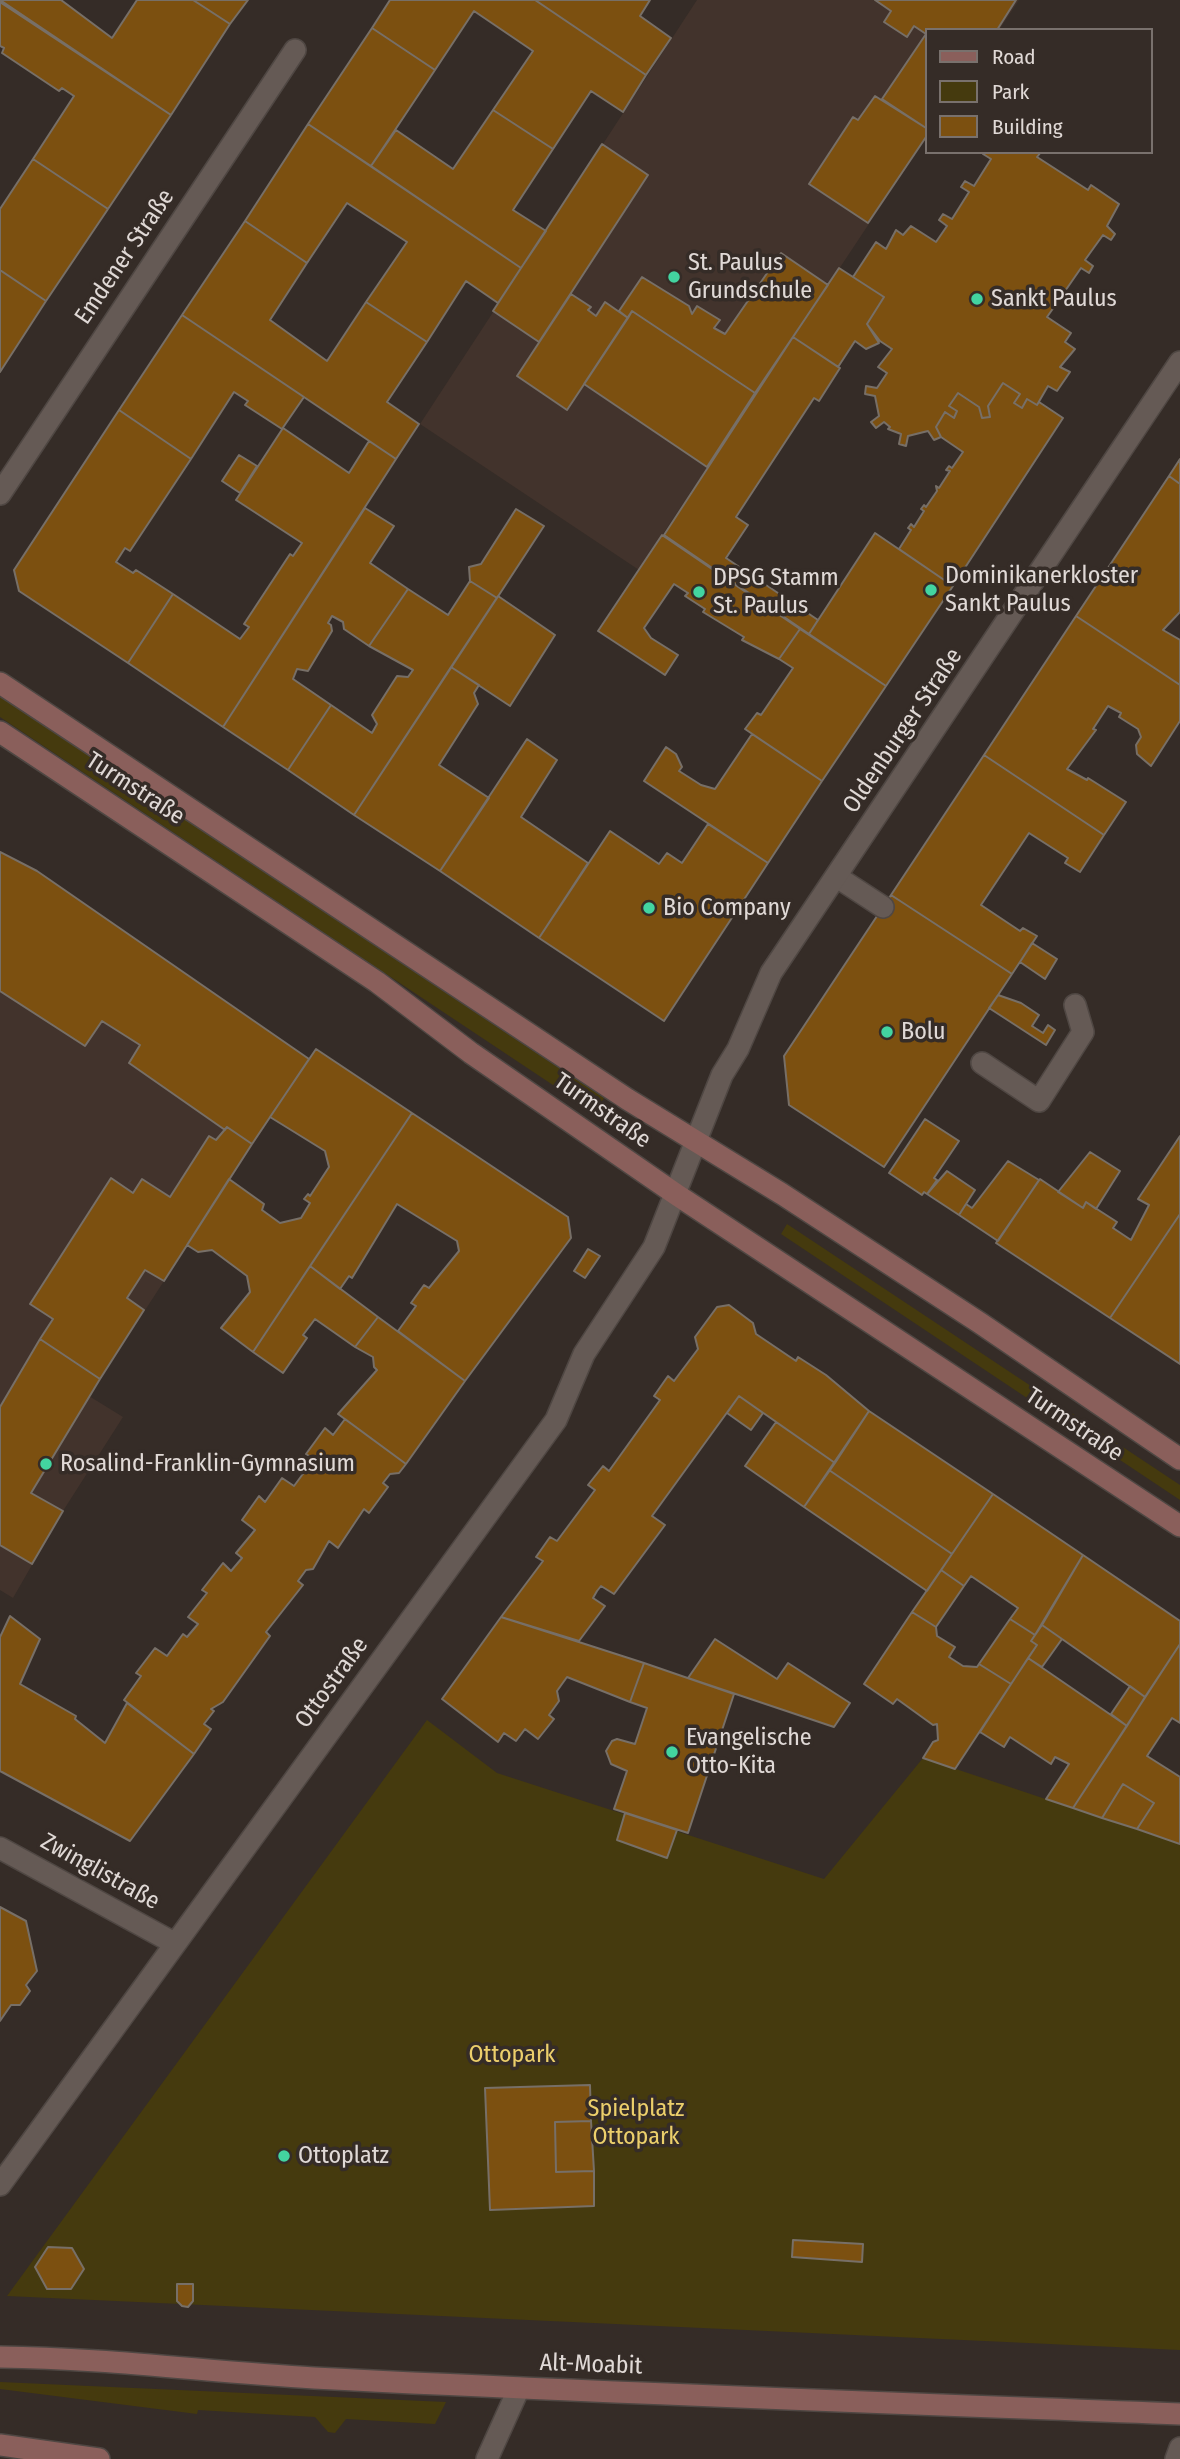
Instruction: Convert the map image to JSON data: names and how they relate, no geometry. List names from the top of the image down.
{
  "streets": {
    "main road": ["Turmstraße", "Alt-Moabit"],
    "street": [
      "Emdener Straße",
      "Oldenburger Straße",
      "Ottostraße",
      "Zwinglistraße"
    ]
  },
  "crossings": [
    ["Oldenburger Straße", "Turmstraße"],
    ["Oldenburger Straße", "Ottostraße"],
    ["Turmstraße", "Ottostraße"],
    ["Ottostraße", "Zwinglistraße"]
  ],
  "parks": ["Ottopark", "Spielplatz Ottopark"],
  "places": [
    "St. Paulus Grundschule",
    "Sankt Paulus",
    "Dominikanerkloster Sankt Paulus",
    "DPSG Stamm St. Paulus",
    "Bio Company",
    "Bolu",
    "Rosalind-Franklin-Gymnasium",
    "Evangelische Otto-Kita",
    "Ottoplatz"
  ],
  "legend": ["Road", "Park", "Building"]
}
